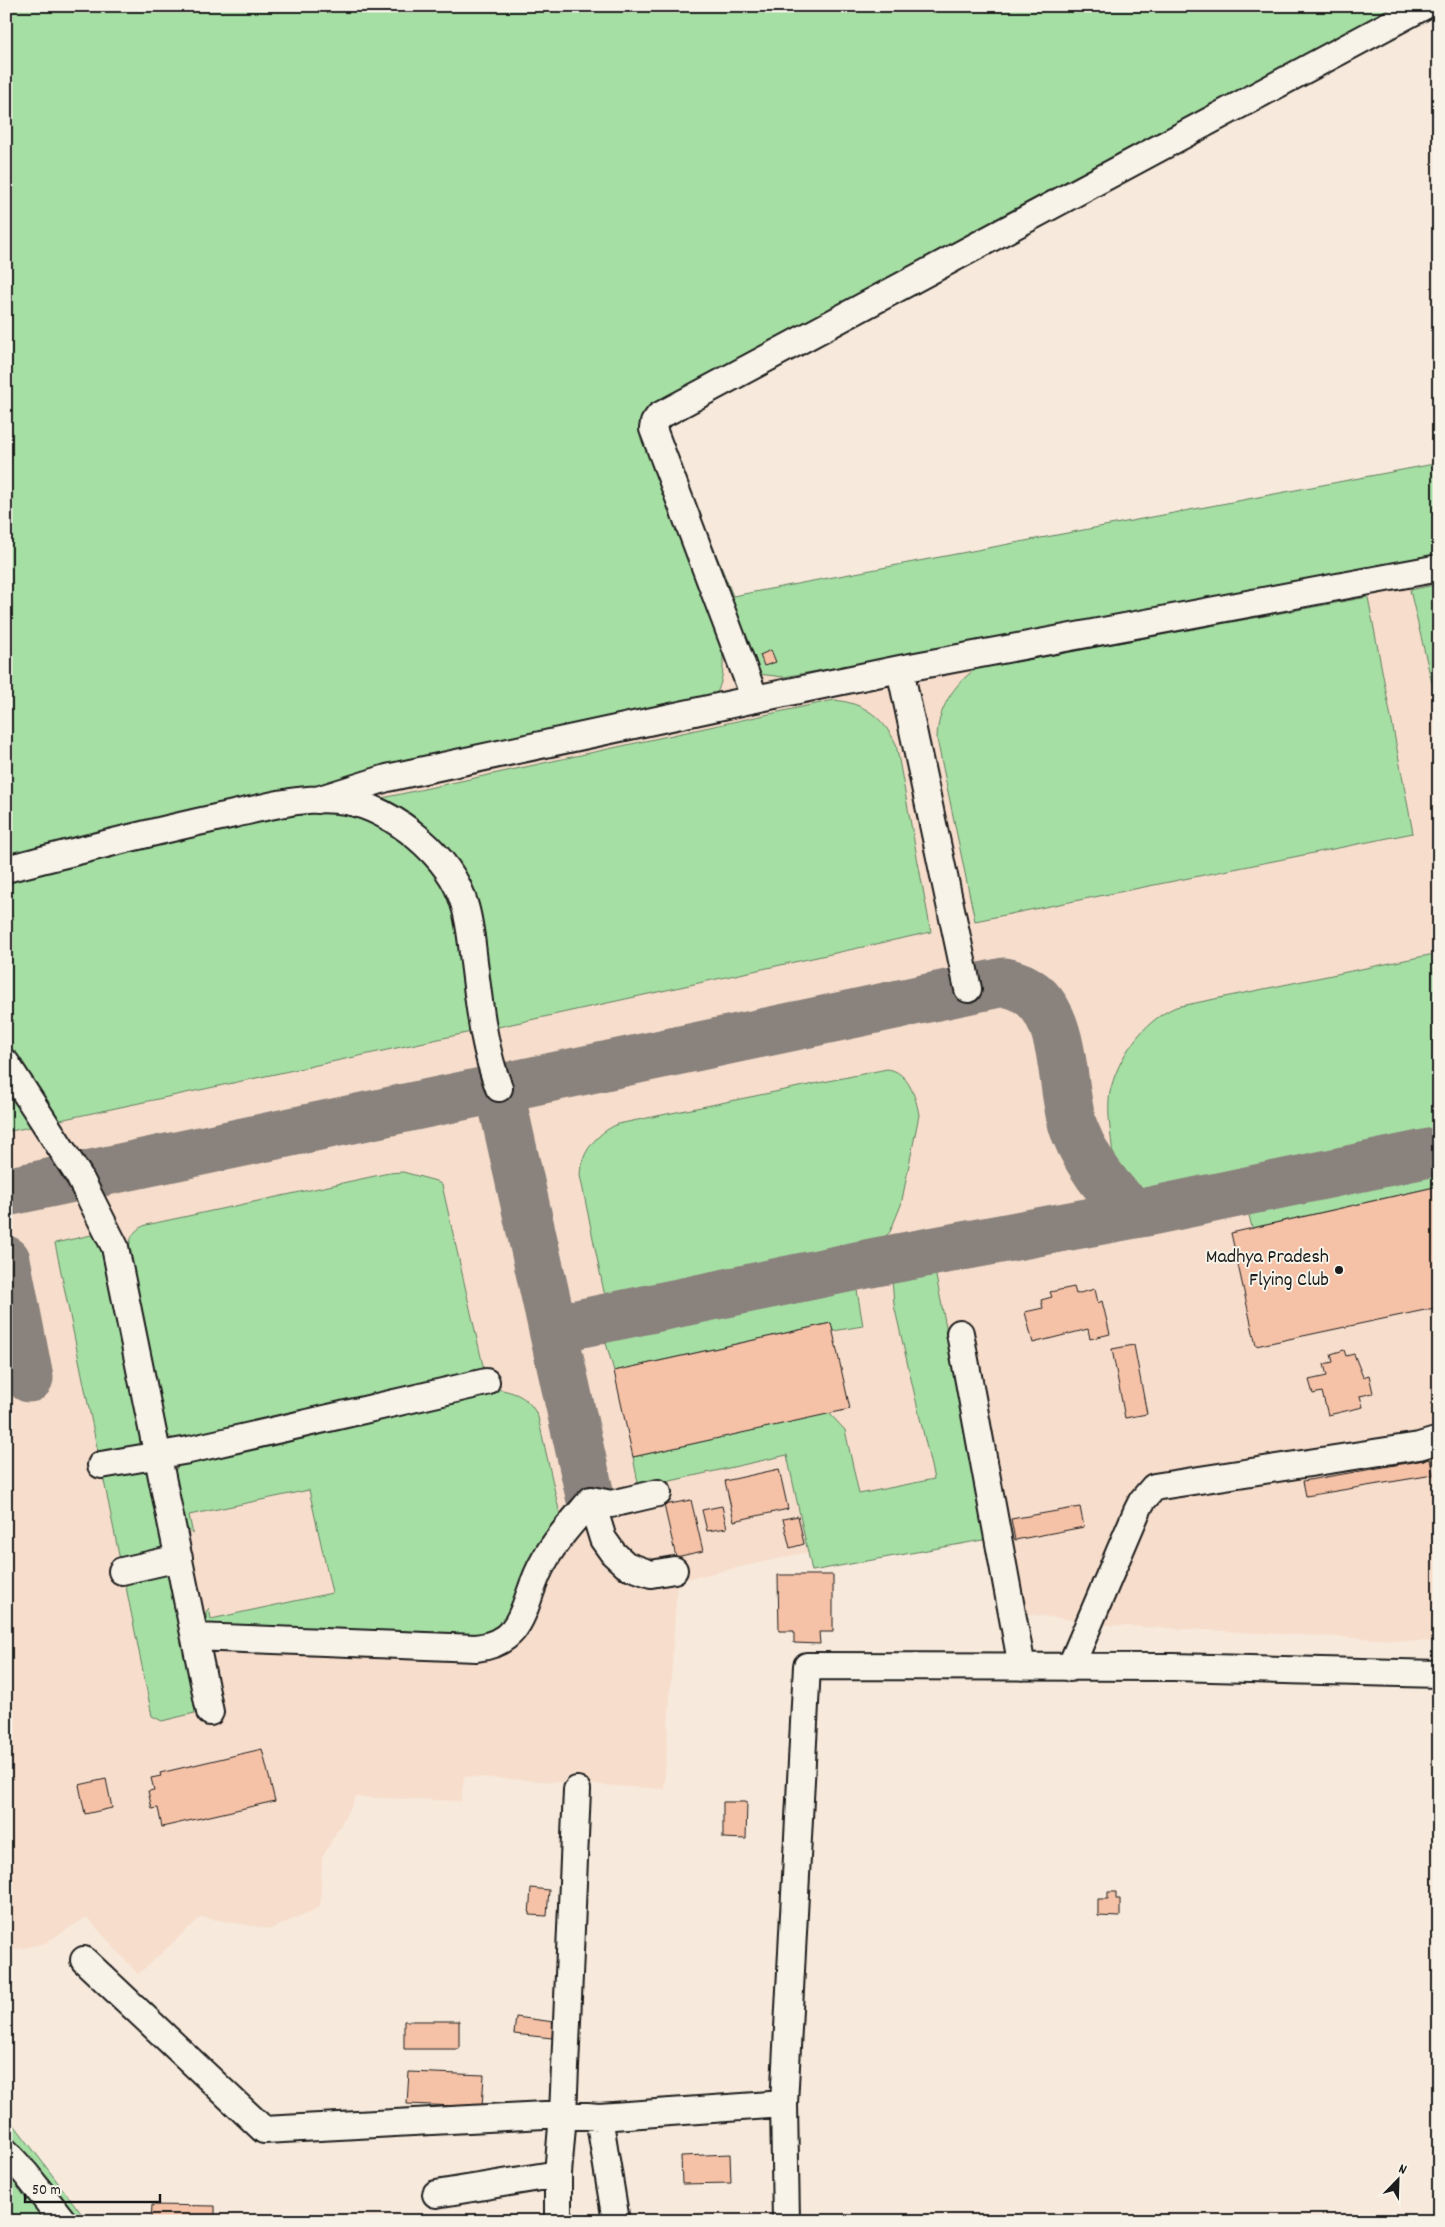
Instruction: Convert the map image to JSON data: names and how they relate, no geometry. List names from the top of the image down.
{
  "places": ["Madhya Pradesh Flying Club"],
  "scale_bar": "50 m",
  "north": "top right"
}
